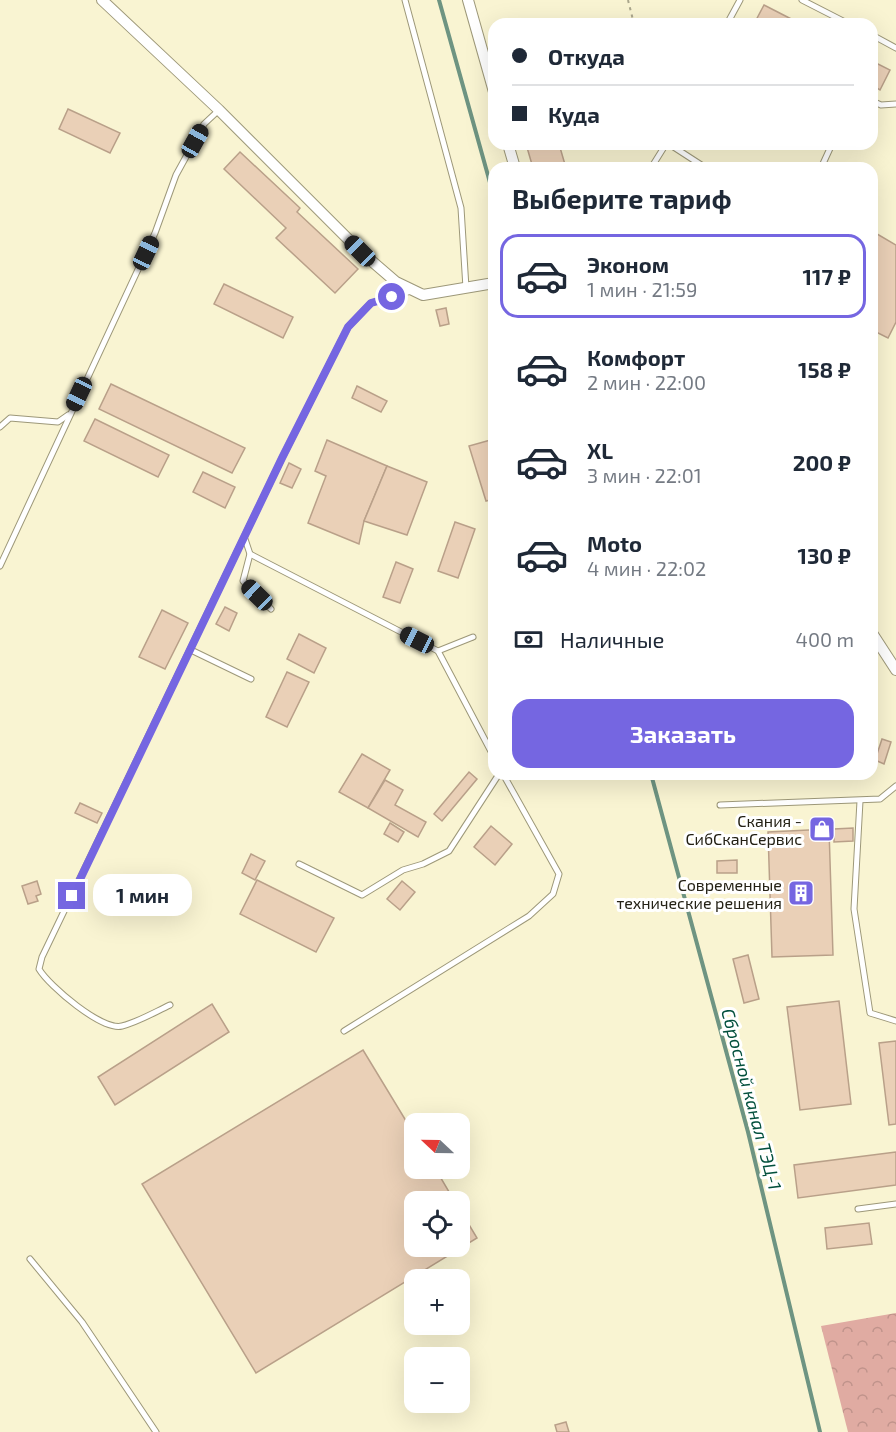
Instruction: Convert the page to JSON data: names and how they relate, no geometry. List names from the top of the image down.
{
  "water": ["Сбросной канал ТЭЦ-1"],
  "places": {
    "shop": ["Скания - СибСканСервис"],
    "building": ["Современные технические решения"]
  },
  "north": "left",
  "page": {
    "banner": ["Откуда", "Куда"],
    "heading": "Выберите тариф",
    "list": [
      {
        "name": "Эконом",
        "note": "1 мин · 21:59",
        "value": "117 ₽"
      },
      {
        "name": "Комфорт",
        "note": "2 мин · 22:00",
        "value": "158 ₽"
      },
      {
        "name": "XL",
        "note": "3 мин · 22:01",
        "value": "200 ₽"
      },
      {
        "name": "Moto",
        "note": "4 мин · 22:02",
        "value": "130 ₽"
      }
    ],
    "pay": ["Наличные", "400 m"],
    "buttons": "Заказать",
    "bubble": "1 мин",
    "map_buttons": ["+", "−"]
  }
}
